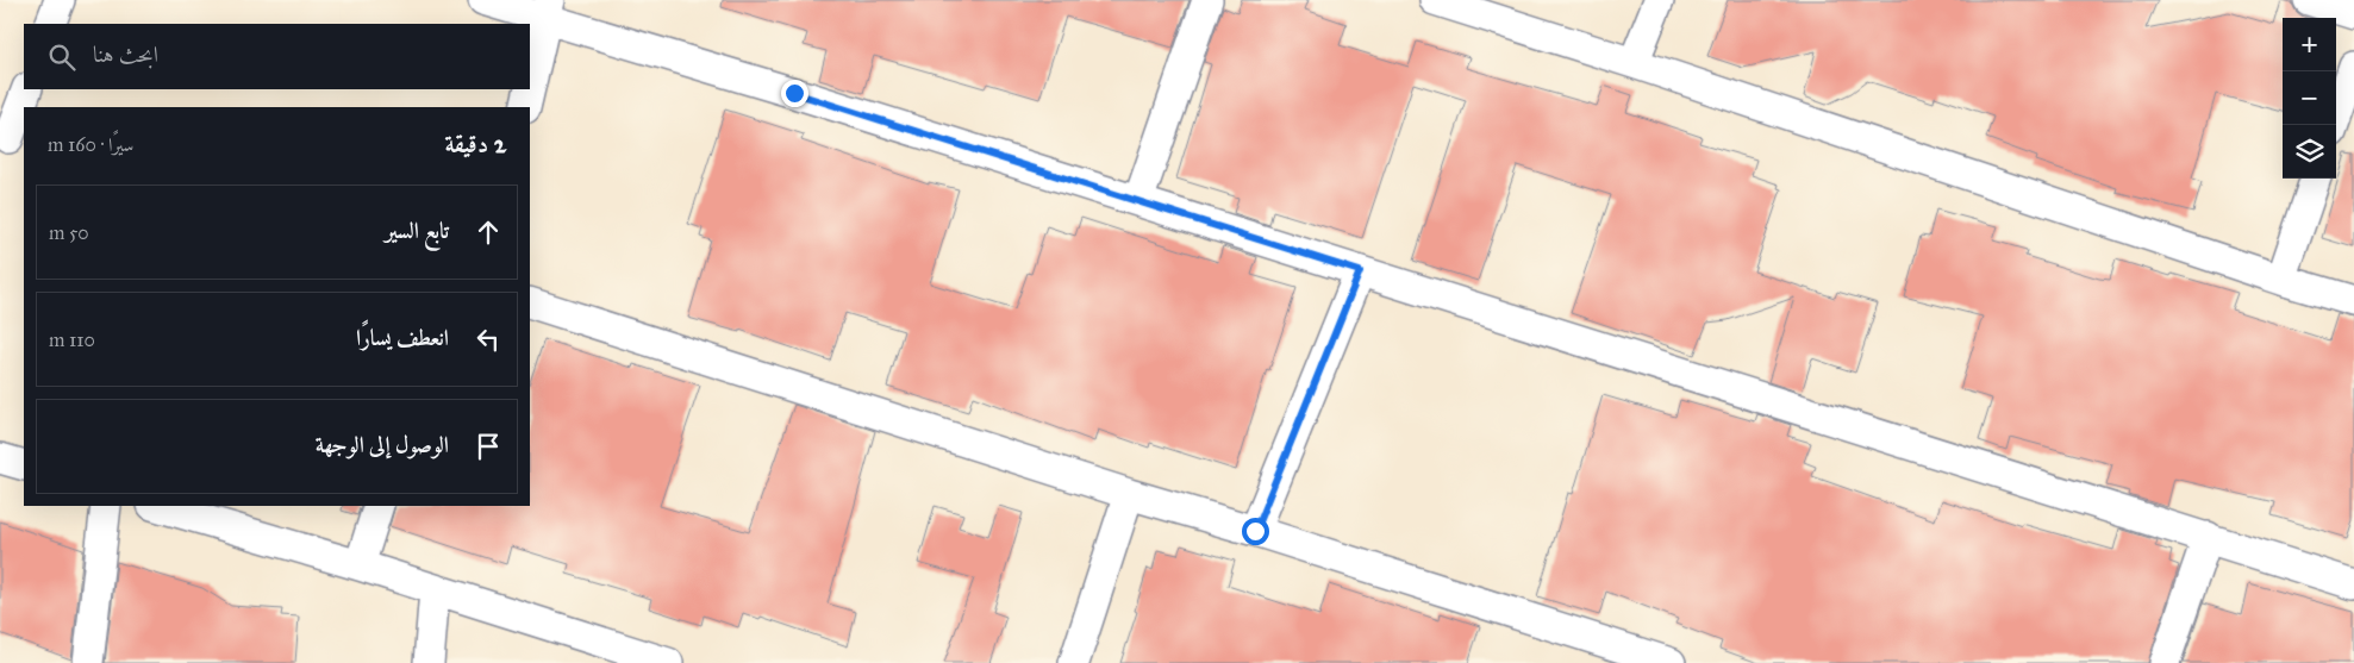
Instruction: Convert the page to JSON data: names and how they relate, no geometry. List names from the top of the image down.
{
  "page": {
    "map_buttons": ["+", "−"],
    "search": "ابحث هنا",
    "heading": ["2 دقيقة", "سيرًا · 160 m"],
    "list": [
      ["تابع السير", "50 m"],
      ["انعطف يسارًا", "110 m"],
      "الوصول إلى الوجهة"
    ]
  }
}
